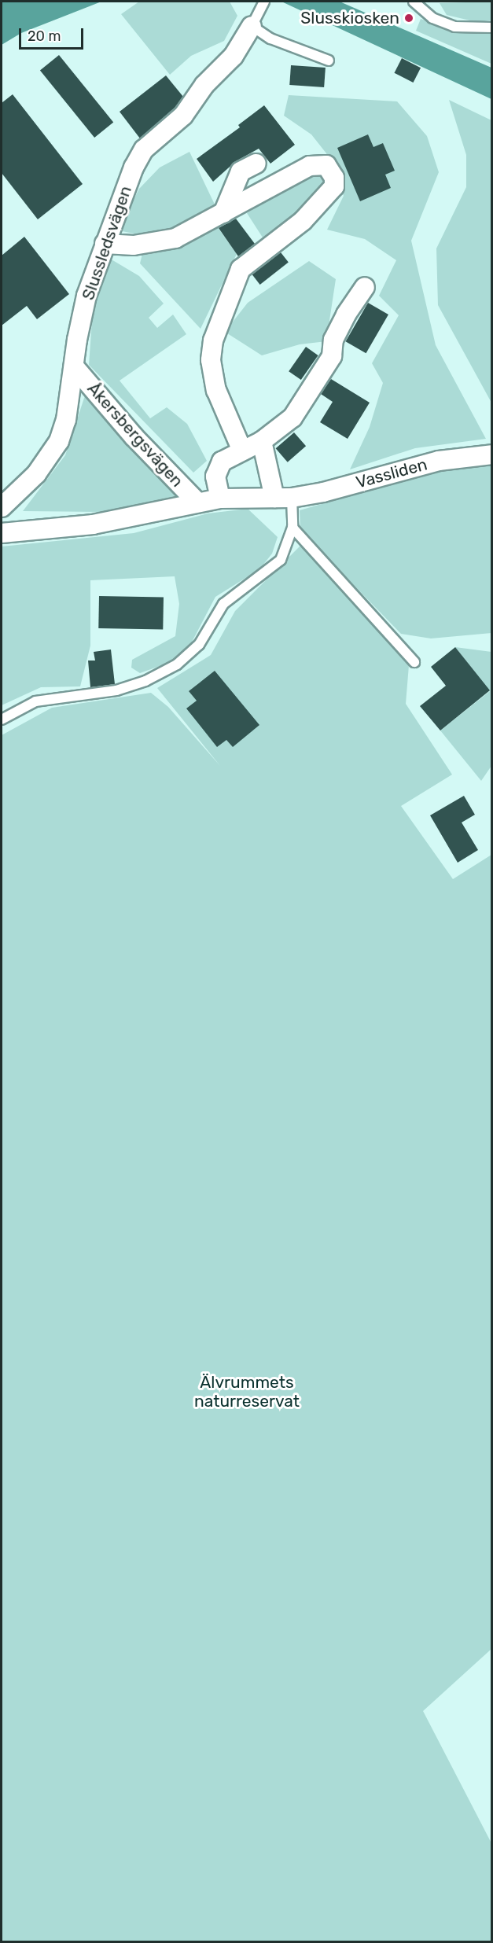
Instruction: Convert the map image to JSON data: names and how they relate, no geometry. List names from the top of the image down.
{
  "streets": {
    "street": ["Slussledsvägen", "Åkersbergsvägen", "Vassliden"]
  },
  "crossings": [
    ["Slussledsvägen", "Åkersbergsvägen"],
    ["Åkersbergsvägen", "Vassliden"]
  ],
  "parks": ["Älvrummets naturreservat"],
  "places": ["Slusskiosken"],
  "scale_bar": "20 m"
}
